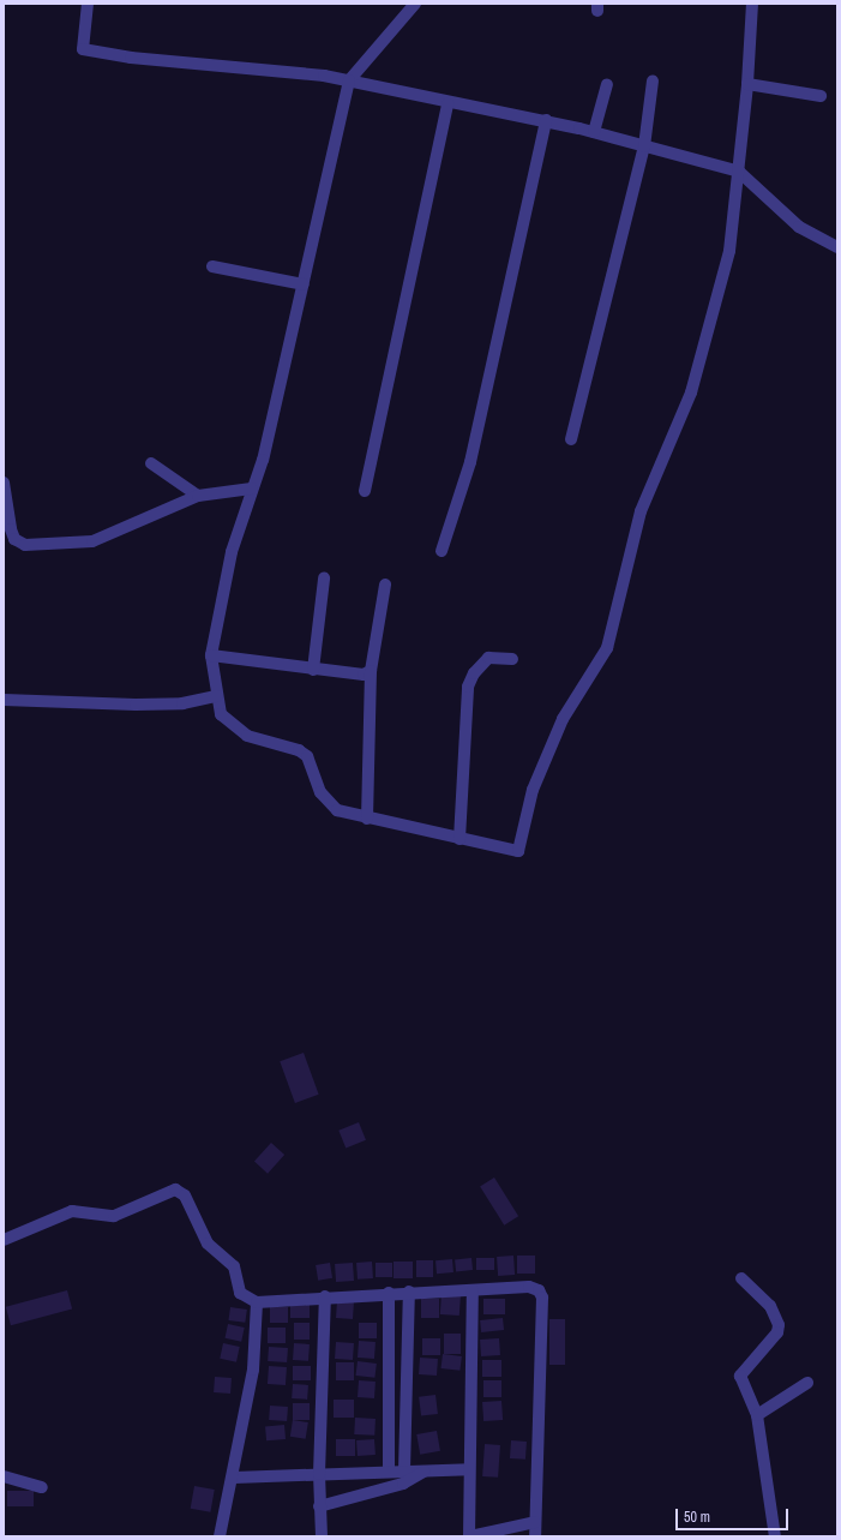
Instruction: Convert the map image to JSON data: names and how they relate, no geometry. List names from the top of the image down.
{
  "scale_bar": "50 m"
}
